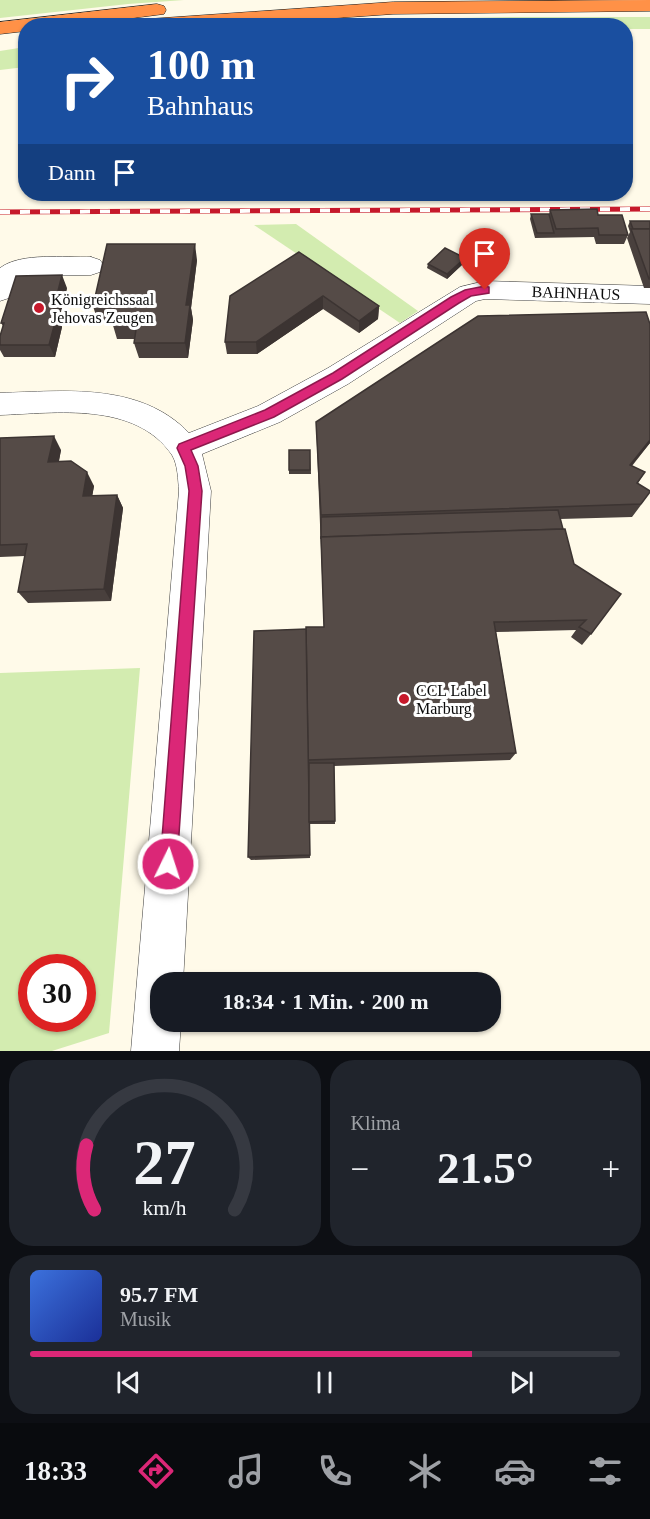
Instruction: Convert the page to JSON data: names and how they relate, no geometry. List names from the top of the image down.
{
  "streets": {
    "street": ["BAHNHAUS"]
  },
  "places": ["Königreichssaal Jehovas Zeugen", "CCL Label Marburg"],
  "page": {
    "turn": ["100 m", "Bahnhaus"],
    "then": "Dann",
    "limit": "30",
    "trip": "18:34 · 1 Min. · 200 m",
    "tile": "Klima",
    "heat": ["−", "21.5°", "+"],
    "song": ["95.7 FM", "Musik"],
    "tabs": "18:33",
    "gauge": ["27", "km/h"]
  }
}
